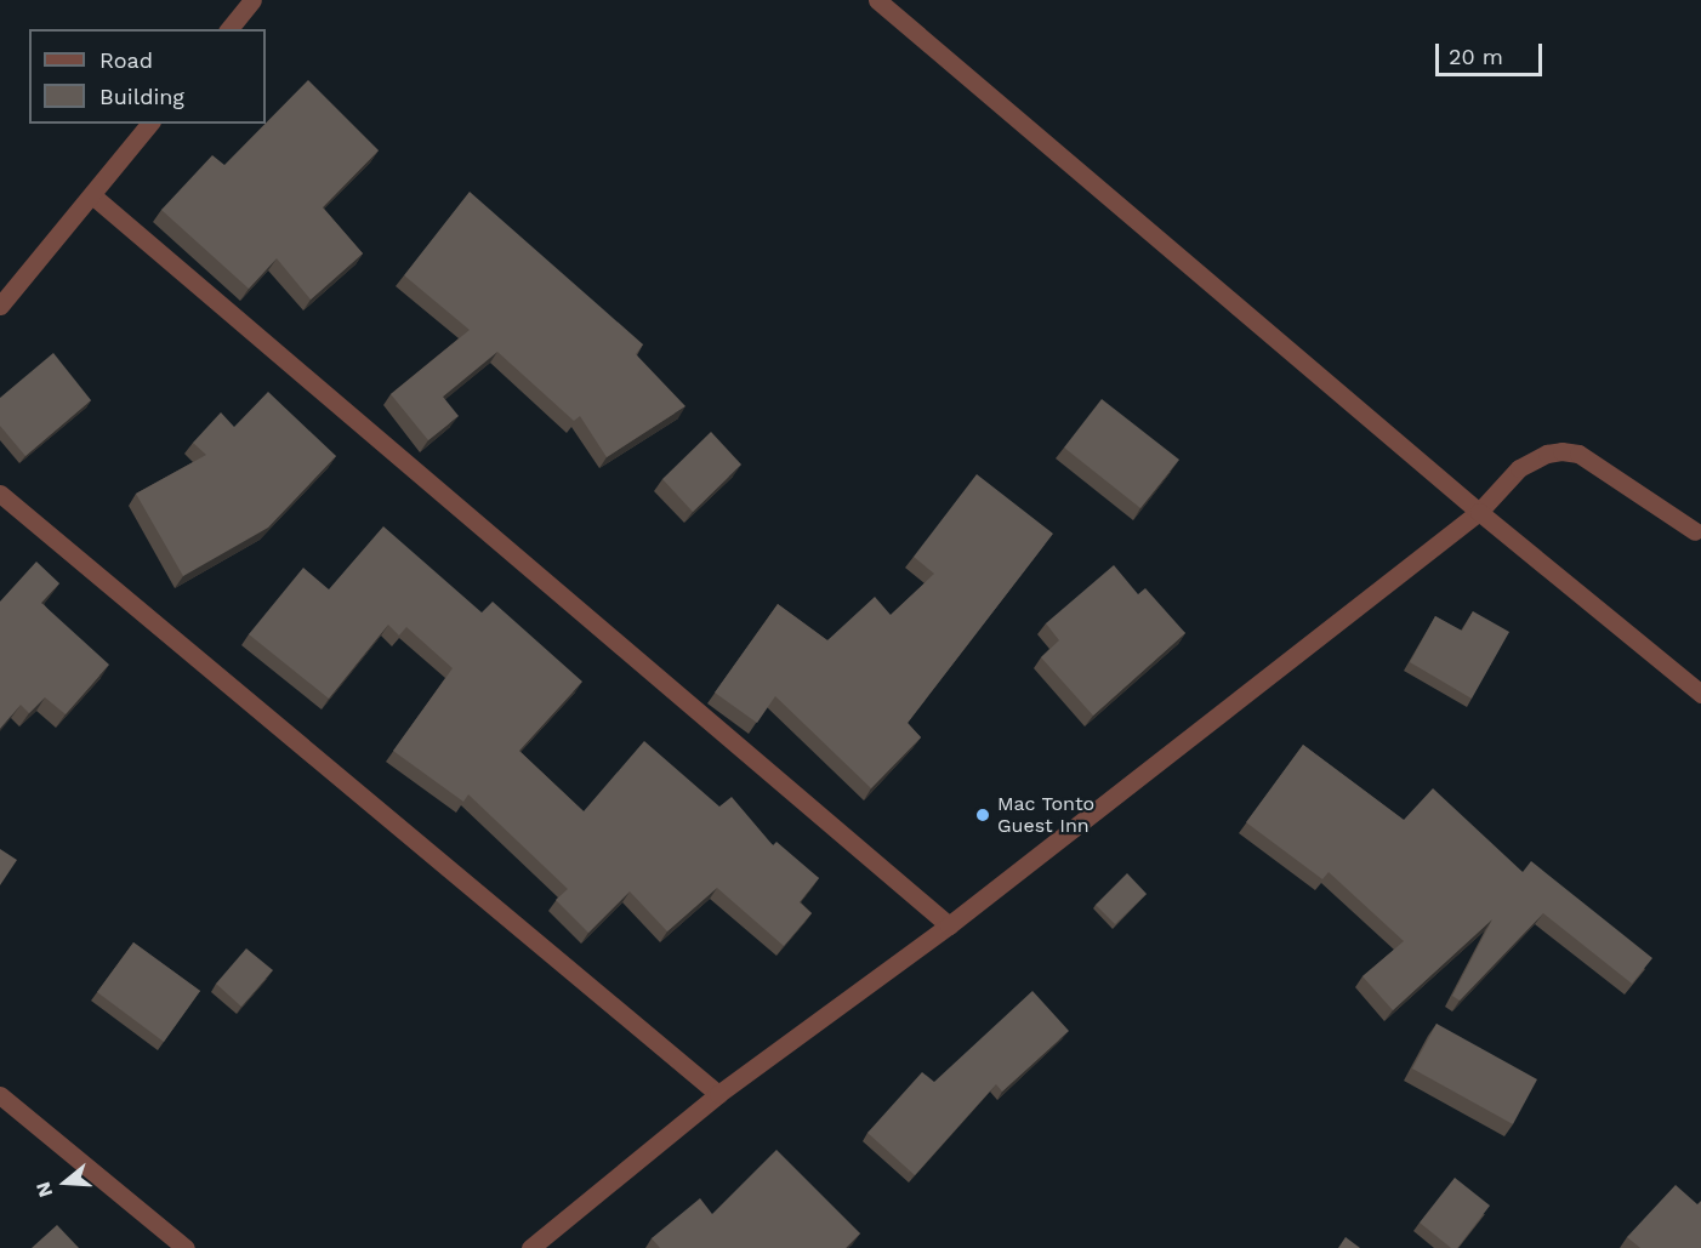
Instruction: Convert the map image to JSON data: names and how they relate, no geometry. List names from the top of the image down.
{
  "places": ["Mac Tonto Guest Inn"],
  "legend": ["Road", "Building"],
  "scale_bar": "20 m",
  "north": "left"
}
